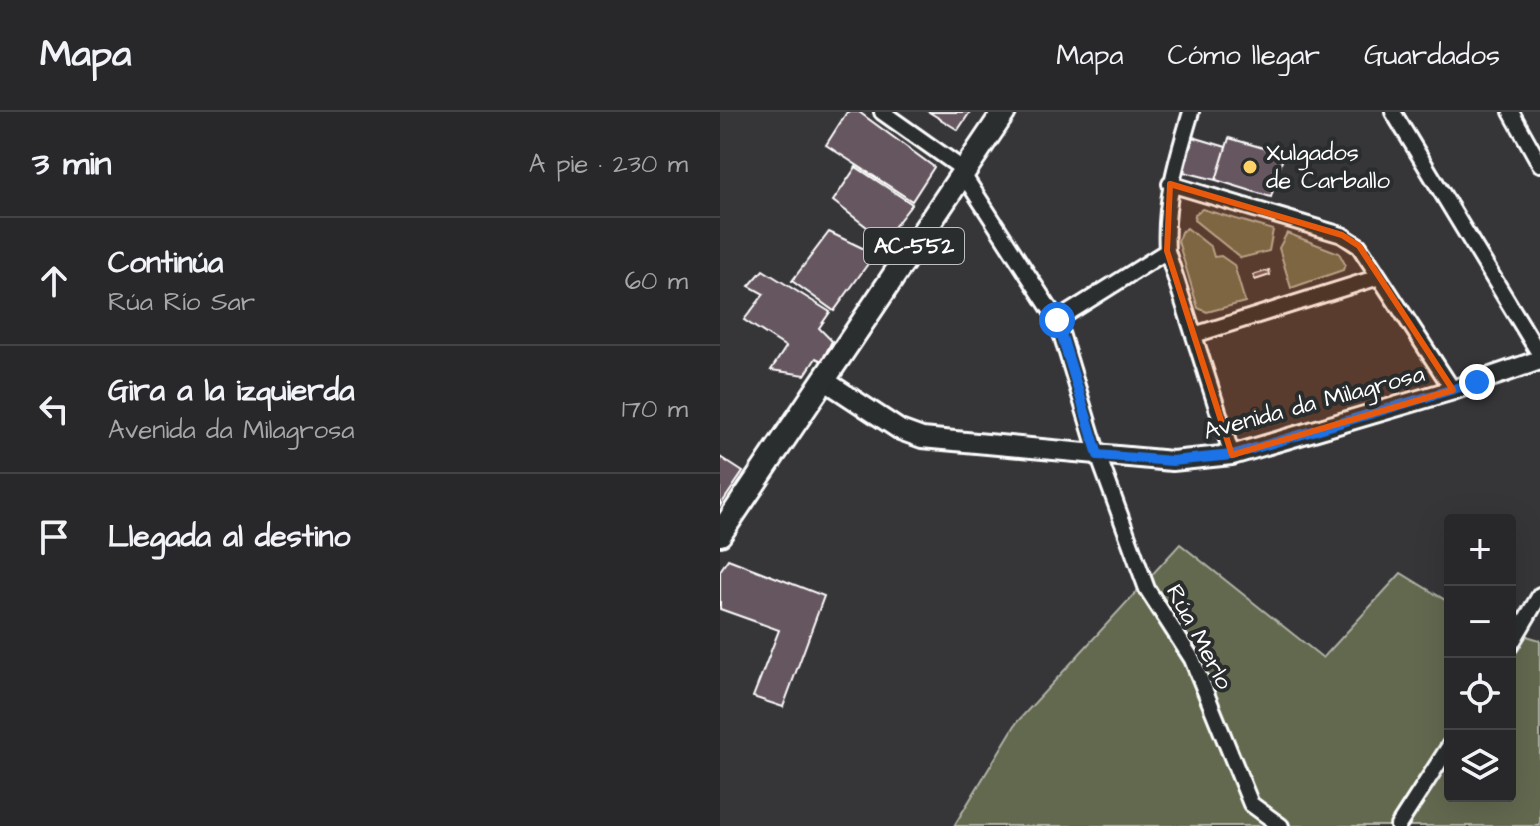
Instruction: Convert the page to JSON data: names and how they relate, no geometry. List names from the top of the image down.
{
  "streets": {
    "main road": ["AC-552"],
    "street": ["Avenida da Milagrosa", "Rúa Merlo"]
  },
  "crossings": [
    ["AC-552", "Avenida da Milagrosa"],
    ["AC-552", "Rúa Merlo"],
    ["Avenida da Milagrosa", "Rúa Merlo"]
  ],
  "places": ["Xulgados de Carballo"],
  "page": {
    "header": "Mapa",
    "nav": ["Mapa", "Cómo llegar", "Guardados"],
    "heading": ["3 min", "A pie · 230 m"],
    "list": [
      ["Continúa", "Rúa Río Sar", "60 m"],
      ["Gira a la izquierda", "Avenida da Milagrosa", "170 m"],
      "Llegada al destino"
    ],
    "map_buttons": ["+", "−"]
  }
}
